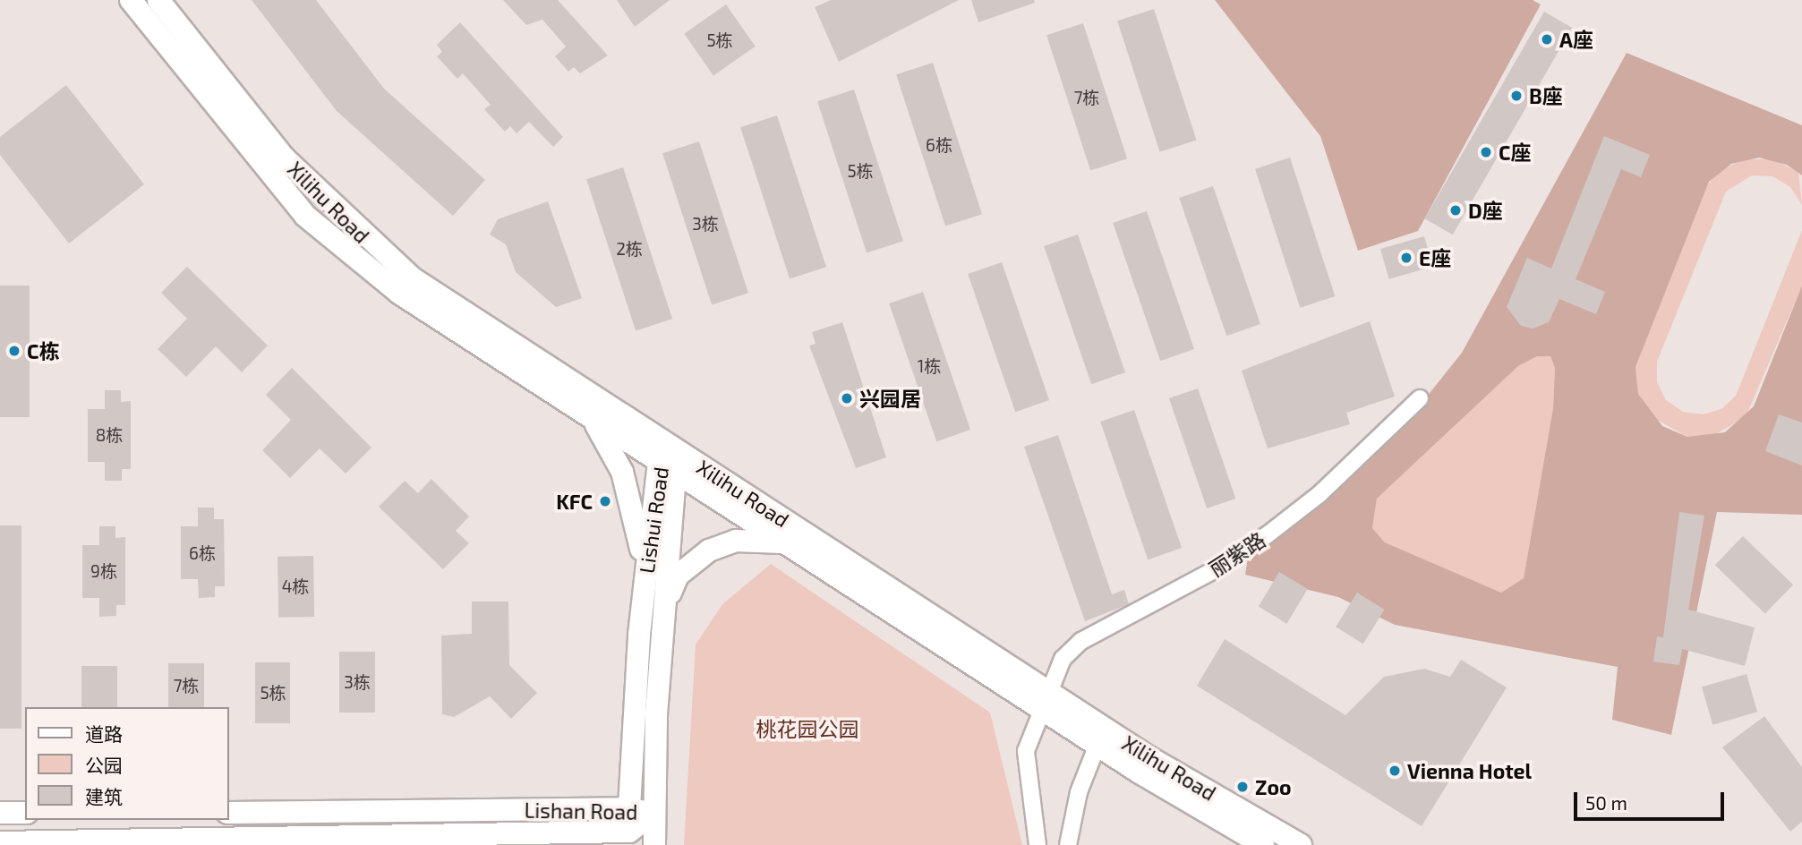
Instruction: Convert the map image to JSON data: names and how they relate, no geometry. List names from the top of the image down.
{
  "streets": {
    "main road": ["Xilihu Road", "Lishui Road", "Lishan Road"],
    "street": ["丽紫路"]
  },
  "crossings": [
    ["Xilihu Road", "Lishui Road"],
    ["Xilihu Road", "丽紫路"],
    ["Lishui Road", "Lishan Road"]
  ],
  "parks": ["桃花园公园"],
  "places": [
    "A座",
    "B座",
    "C座",
    "D座",
    "E座",
    "C栋",
    "兴园居",
    "KFC",
    "Vienna Hotel",
    "Zoo"
  ],
  "house_numbers": [
    "5栋",
    "7栋",
    "6栋",
    "5栋",
    "3栋",
    "2栋",
    "1栋",
    "8栋",
    "6栋",
    "9栋",
    "4栋",
    "3栋",
    "7栋",
    "5栋"
  ],
  "legend": ["道路", "公园", "建筑"],
  "scale_bar": "50 m"
}
